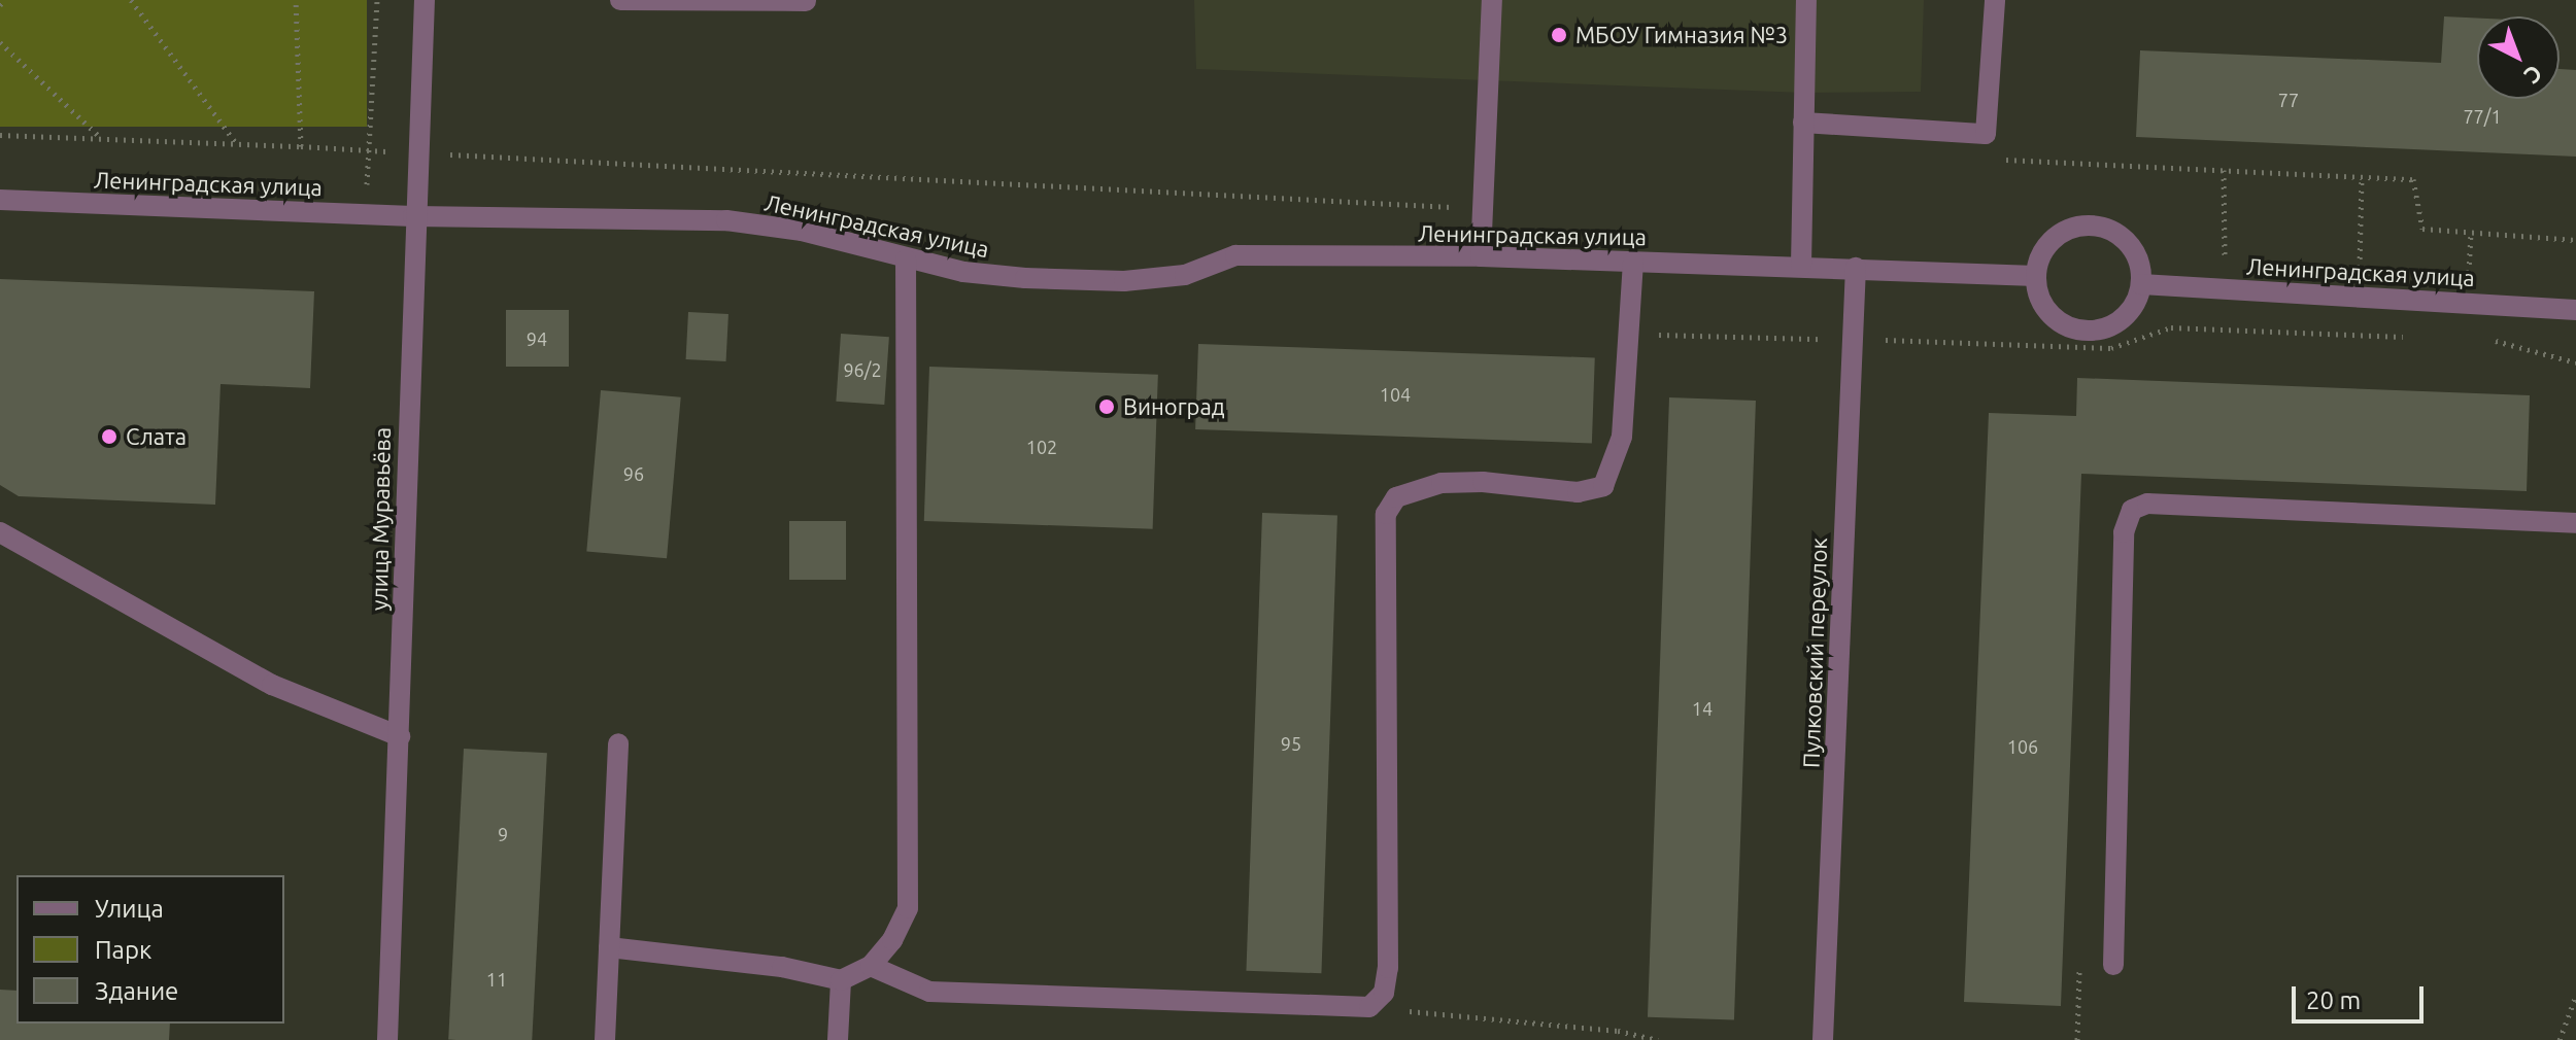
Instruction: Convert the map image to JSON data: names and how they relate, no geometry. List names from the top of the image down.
{
  "streets": {
    "street": ["Ленинградская улица", "улица Муравьёва", "Пулковский переулок"]
  },
  "crossings": [
    ["Ленинградская улица", "улица Муравьёва"],
    ["Ленинградская улица", "Пулковский переулок"]
  ],
  "places": ["МБОУ Гимназия №3", "Виноград", "Слата"],
  "house_numbers": [
    "77",
    "77/1",
    "94",
    "96/2",
    "104",
    "102",
    "96",
    "14",
    "95",
    "106",
    "9",
    "11"
  ],
  "legend": ["Улица", "Парк", "Здание"],
  "scale_bar": "20 m",
  "north": "bottom right"
}
